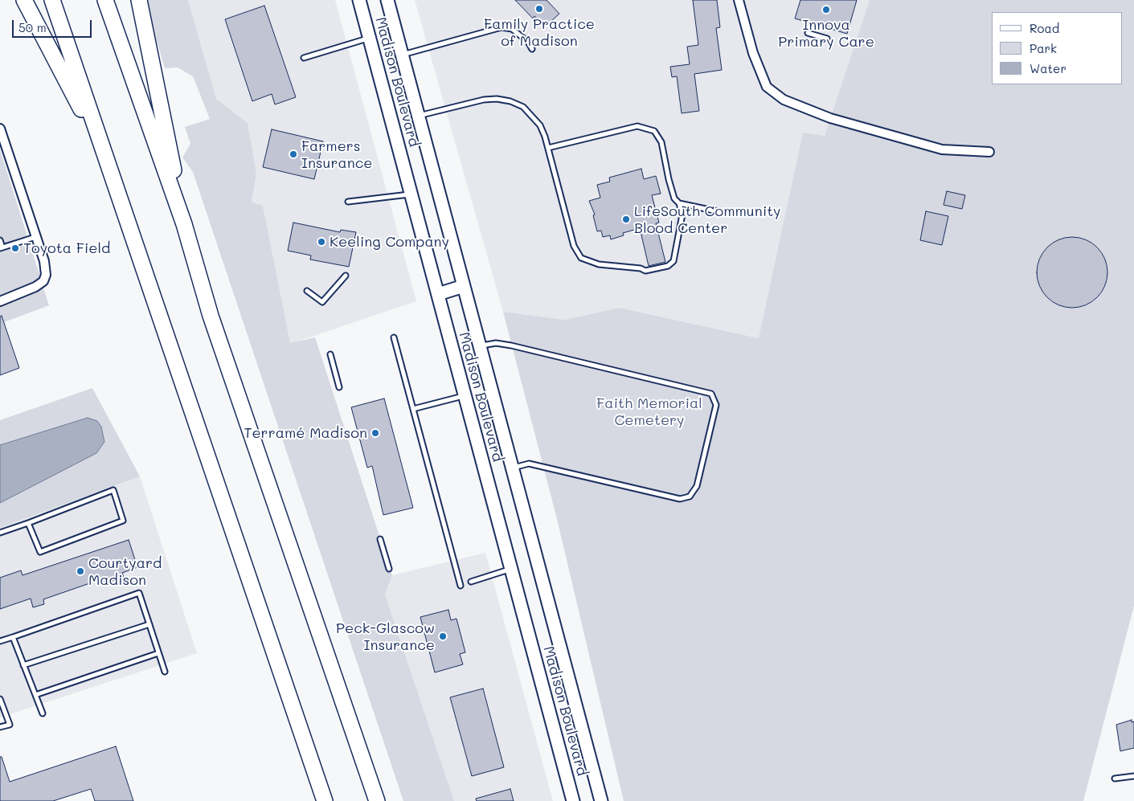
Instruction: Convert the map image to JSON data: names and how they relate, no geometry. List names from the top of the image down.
{
  "streets": {
    "main road": ["Madison Boulevard"]
  },
  "parks": ["Faith Memorial Cemetery"],
  "places": [
    "Family Practice of Madison",
    "Innova Primary Care",
    "Farmers Insurance",
    "LifeSouth Community Blood Center",
    "Keeling Company",
    "Toyota Field",
    "Terramé Madison",
    "Courtyard Madison",
    "Peck-Glascow Insurance"
  ],
  "legend": ["Road", "Park", "Water"],
  "scale_bar": "50 m"
}
